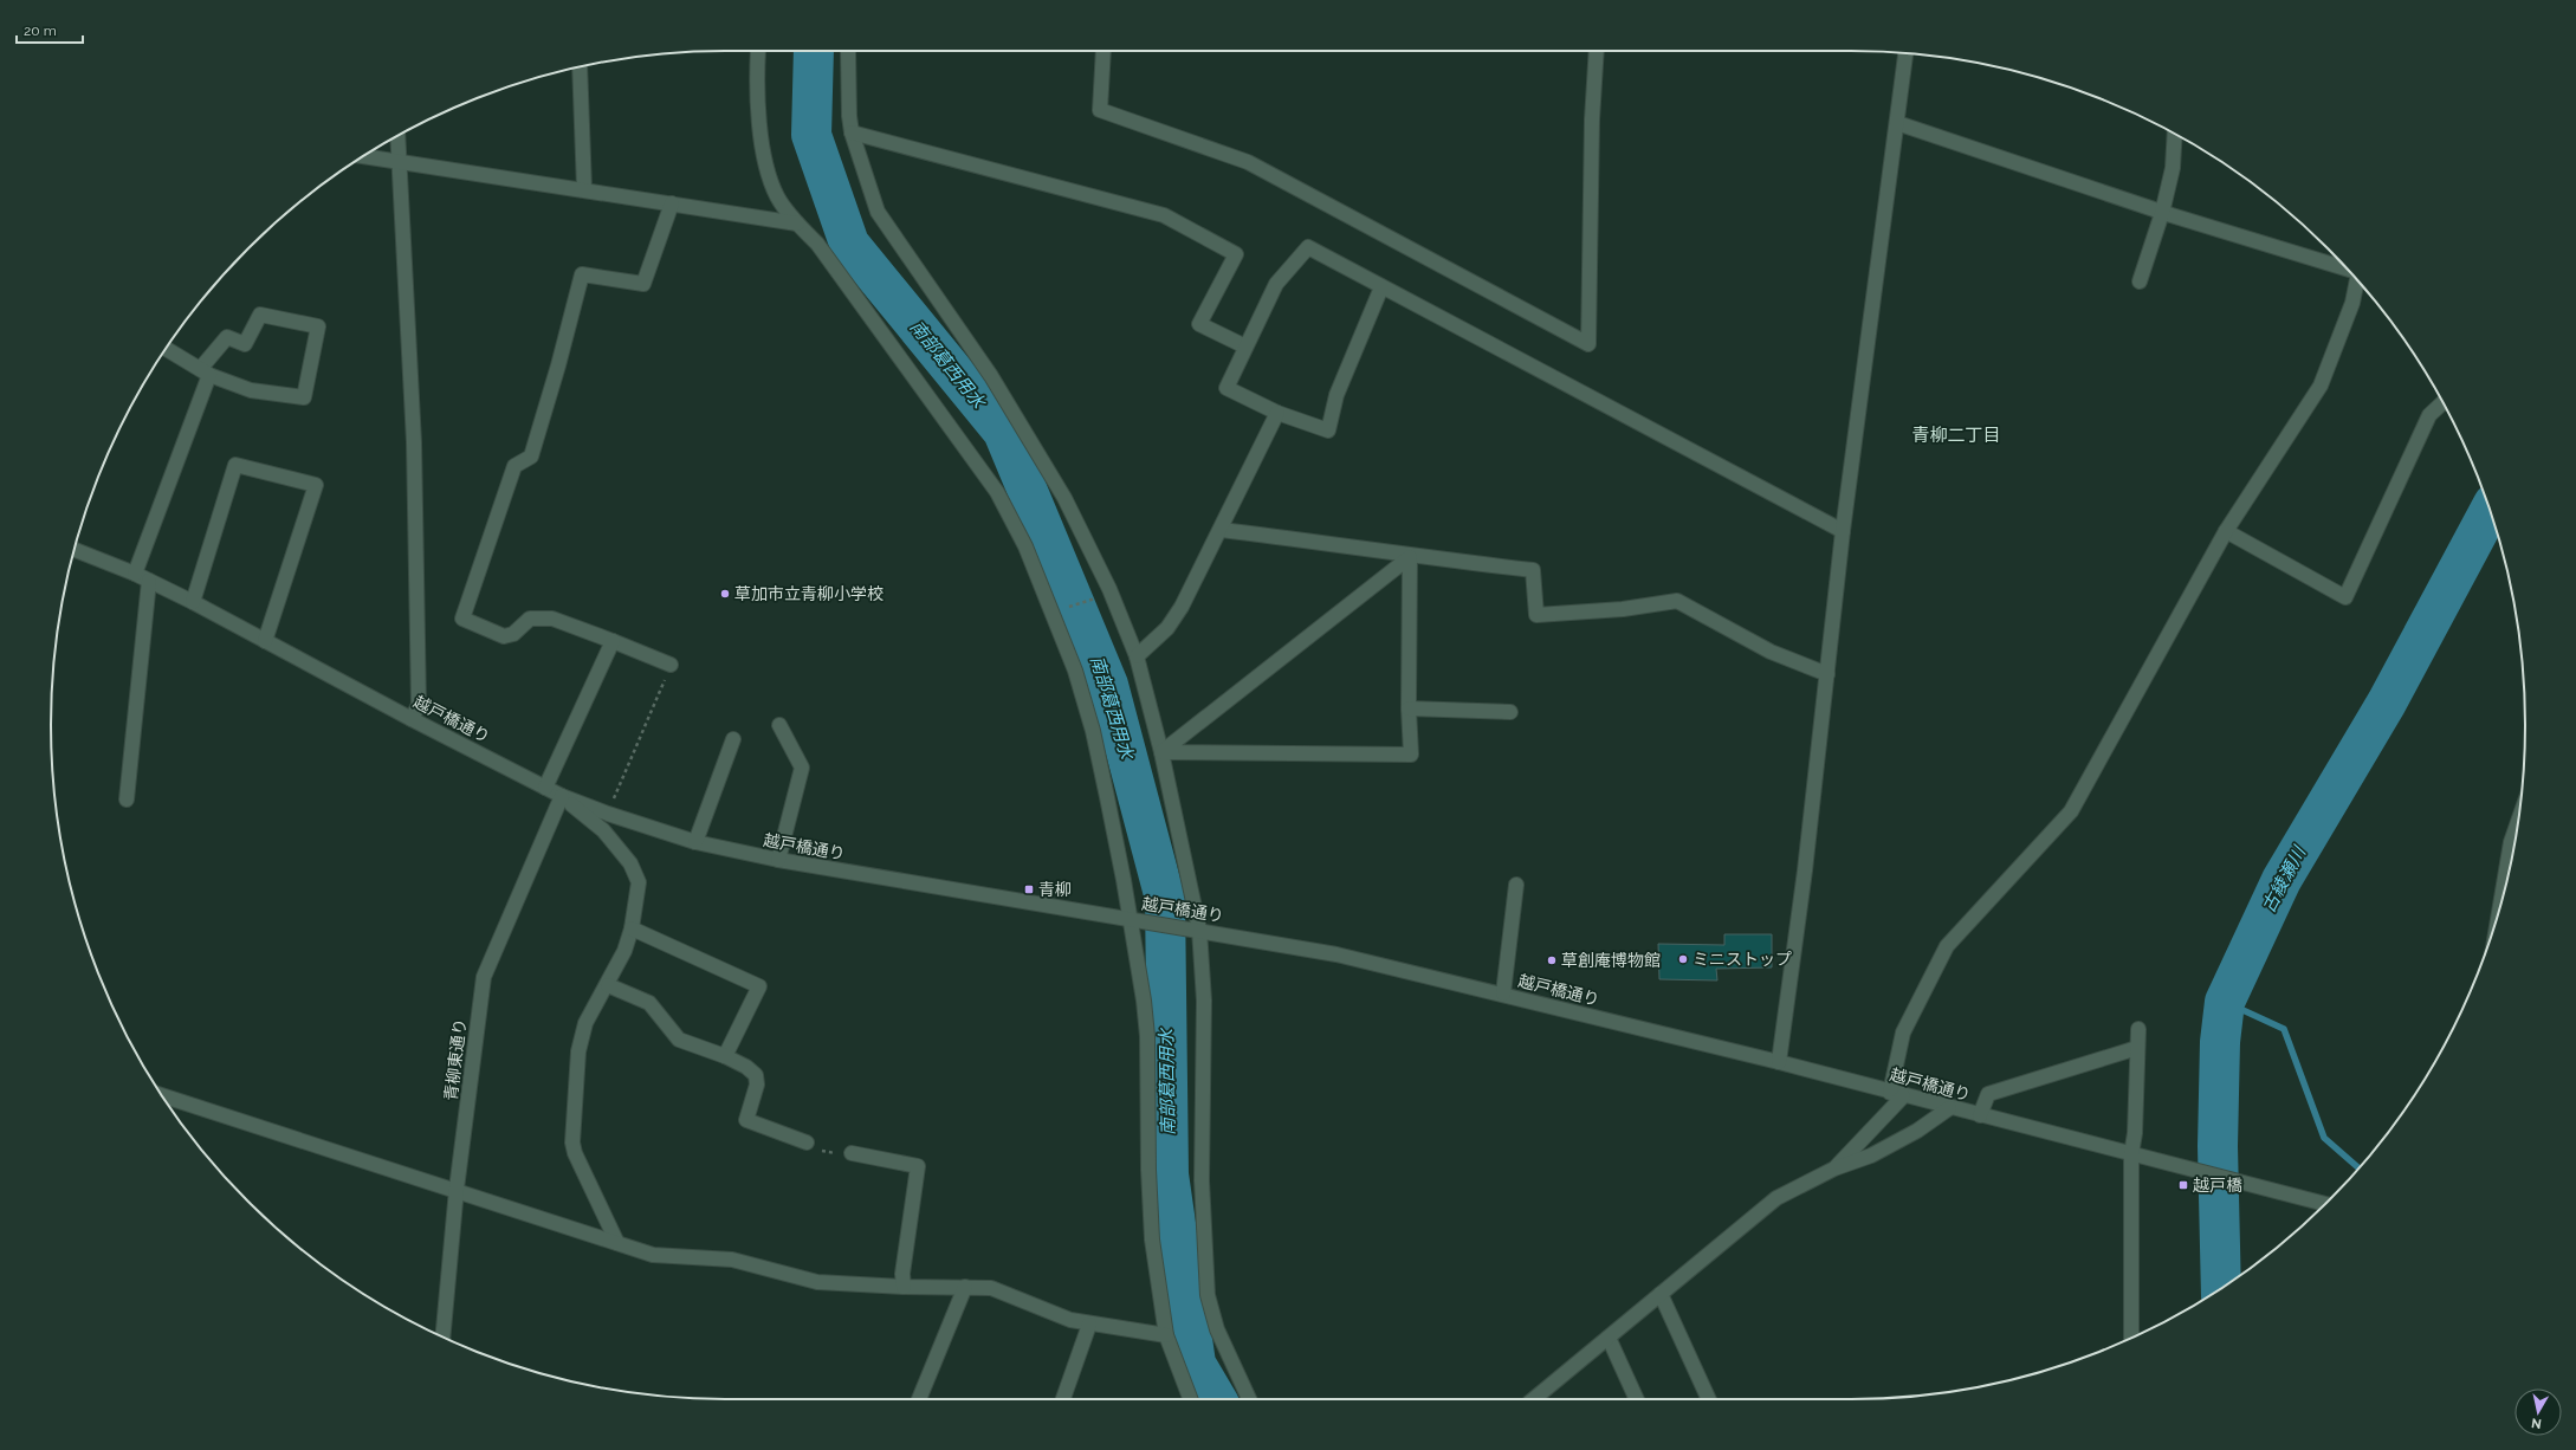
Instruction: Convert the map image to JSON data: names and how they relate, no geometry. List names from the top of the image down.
{
  "streets": {
    "street": ["越戸橋通り", "青柳東通り"]
  },
  "crossings": [
    ["越戸橋通り", "青柳東通り"]
  ],
  "districts": ["青柳二丁目"],
  "water": ["南部葛西用水", "古綾瀬川"],
  "places": {
    "other": ["草加市立青柳小学校", "ミニストップ", "草創庵博物館"],
    "transit": ["青柳", "越戸橋"]
  },
  "scale_bar": "20 m",
  "north": "bottom"
}
